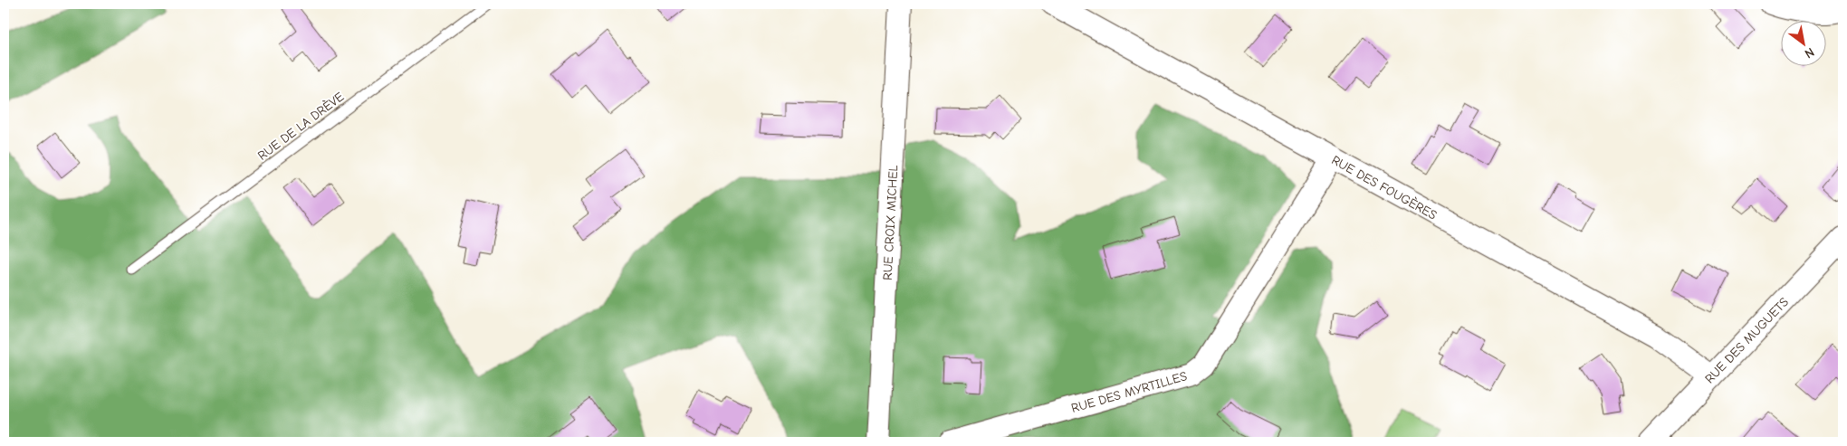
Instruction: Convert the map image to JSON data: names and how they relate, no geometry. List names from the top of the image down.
{
  "streets": {
    "street": [
      "RUE DES FOUGÈRES",
      "RUE CROIX MICHEL",
      "RUE DES MUGUETS",
      "RUE DES MYRTILLES"
    ],
    "lane": ["RUE DE LA DRÈVE"]
  },
  "crossings": [
    ["RUE DES FOUGÈRES", "RUE DES MUGUETS"],
    ["RUE DES FOUGÈRES", "RUE DES MYRTILLES"]
  ],
  "north": "bottom right"
}
